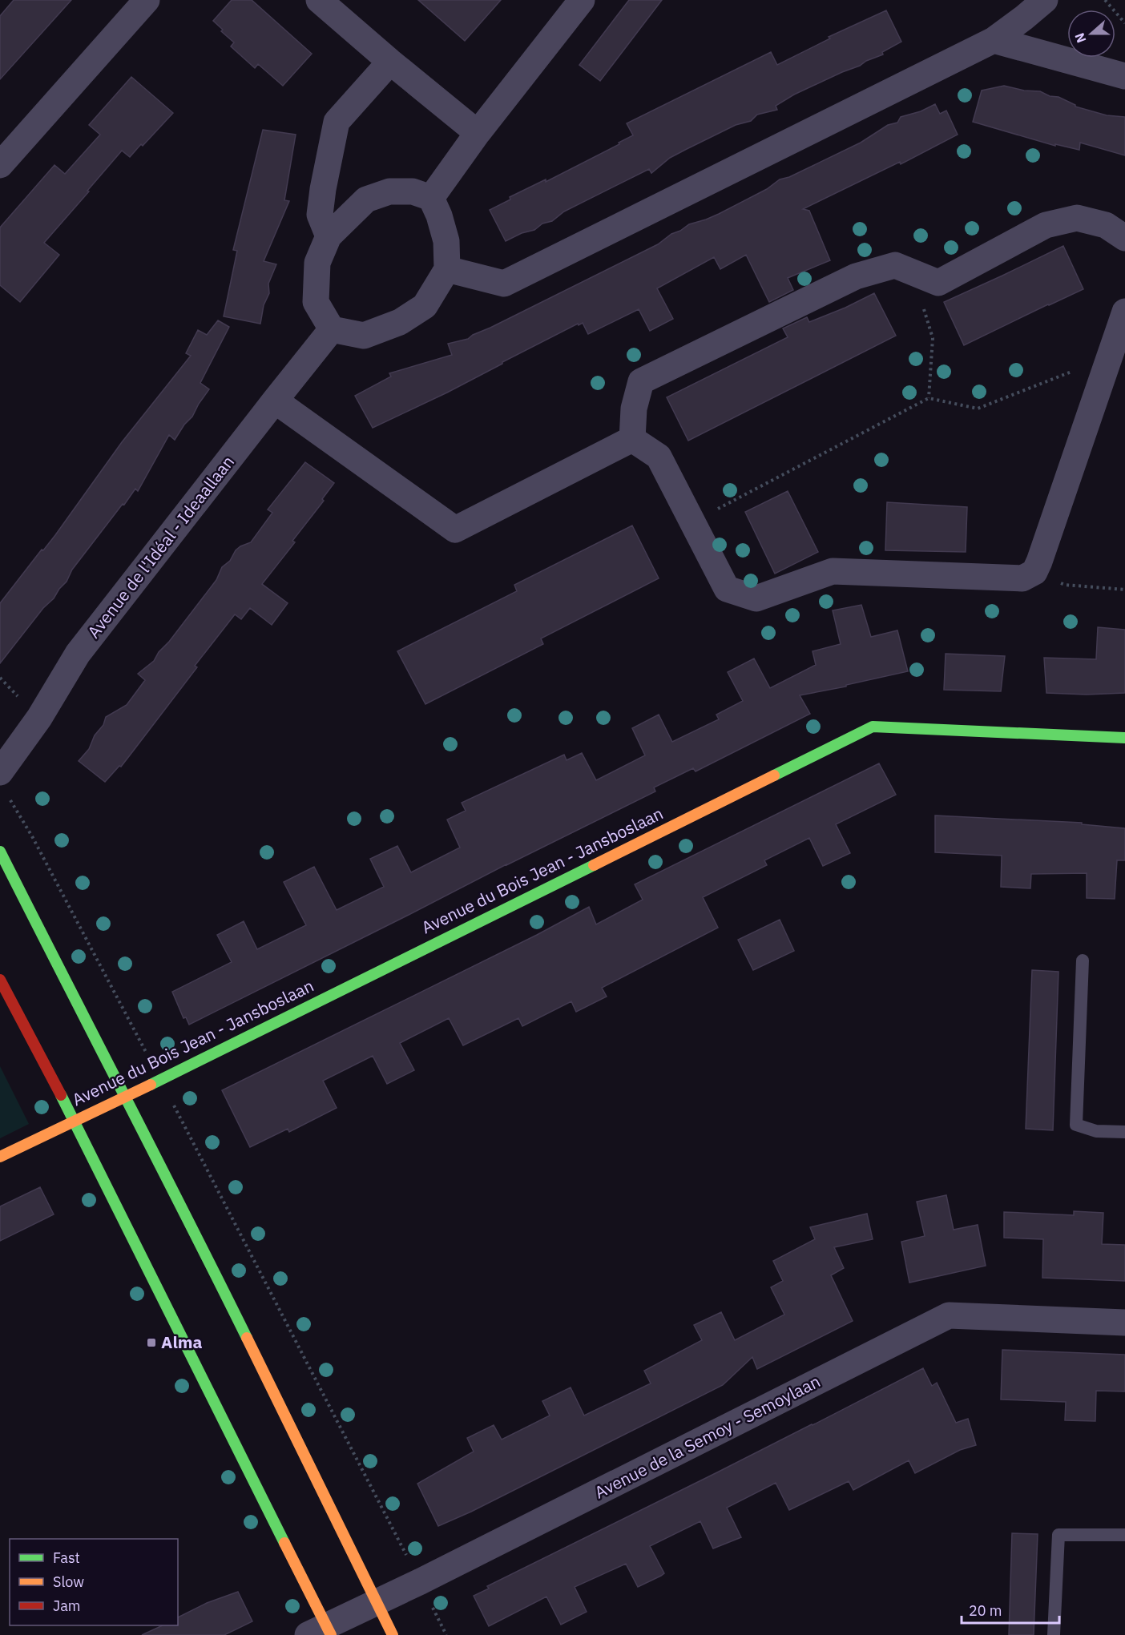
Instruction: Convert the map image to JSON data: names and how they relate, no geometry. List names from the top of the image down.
{
  "streets": {
    "main road": ["Avenue du Bois Jean - Jansboslaan"],
    "street": ["Avenue de l'Idéal - Ideaallaan", "Avenue de la Semoy - Semoylaan"]
  },
  "places": {
    "transit": ["Alma"]
  },
  "legend": ["Fast", "Slow", "Jam"],
  "scale_bar": "20 m",
  "north": "left"
}
